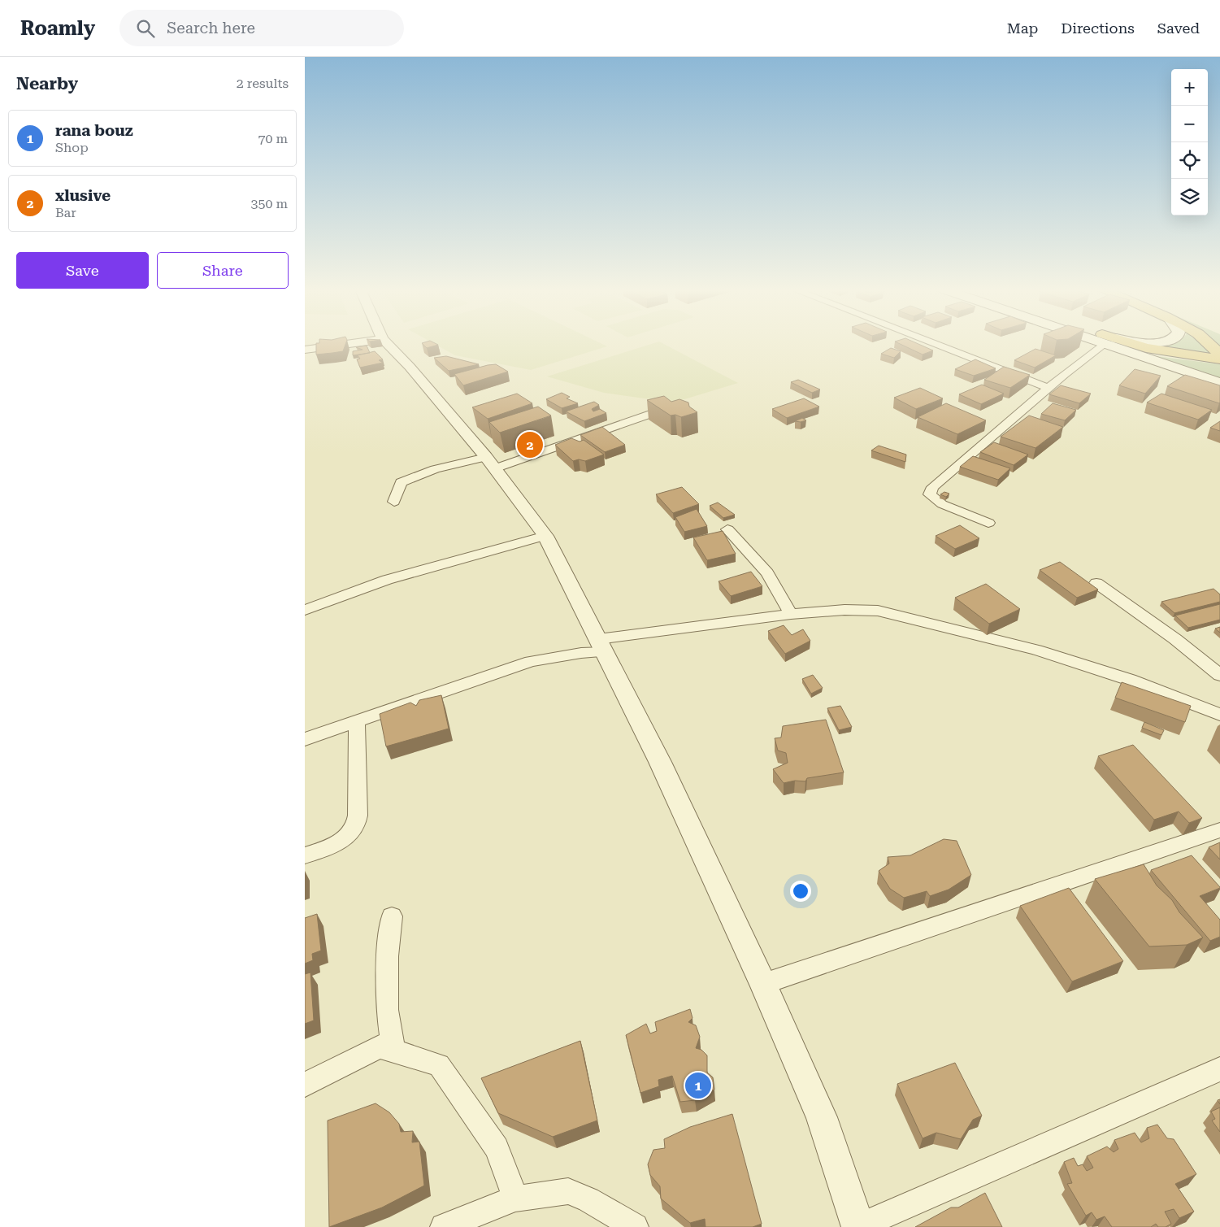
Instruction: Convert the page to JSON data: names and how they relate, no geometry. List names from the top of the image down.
{
  "page": {
    "header": "Roamly",
    "search": "Search here",
    "nav": ["Map", "Directions", "Saved"],
    "heading": ["Nearby", "2 results"],
    "map_buttons": ["+", "−"],
    "list": [
      {
        "mark": "1",
        "name": "rana bouz",
        "note": "Shop",
        "value": "70 m"
      },
      {
        "mark": "2",
        "name": "xlusive",
        "note": "Bar",
        "value": "350 m"
      }
    ],
    "buttons": ["Save", "Share"],
    "pins": ["2", "1"]
  }
}
